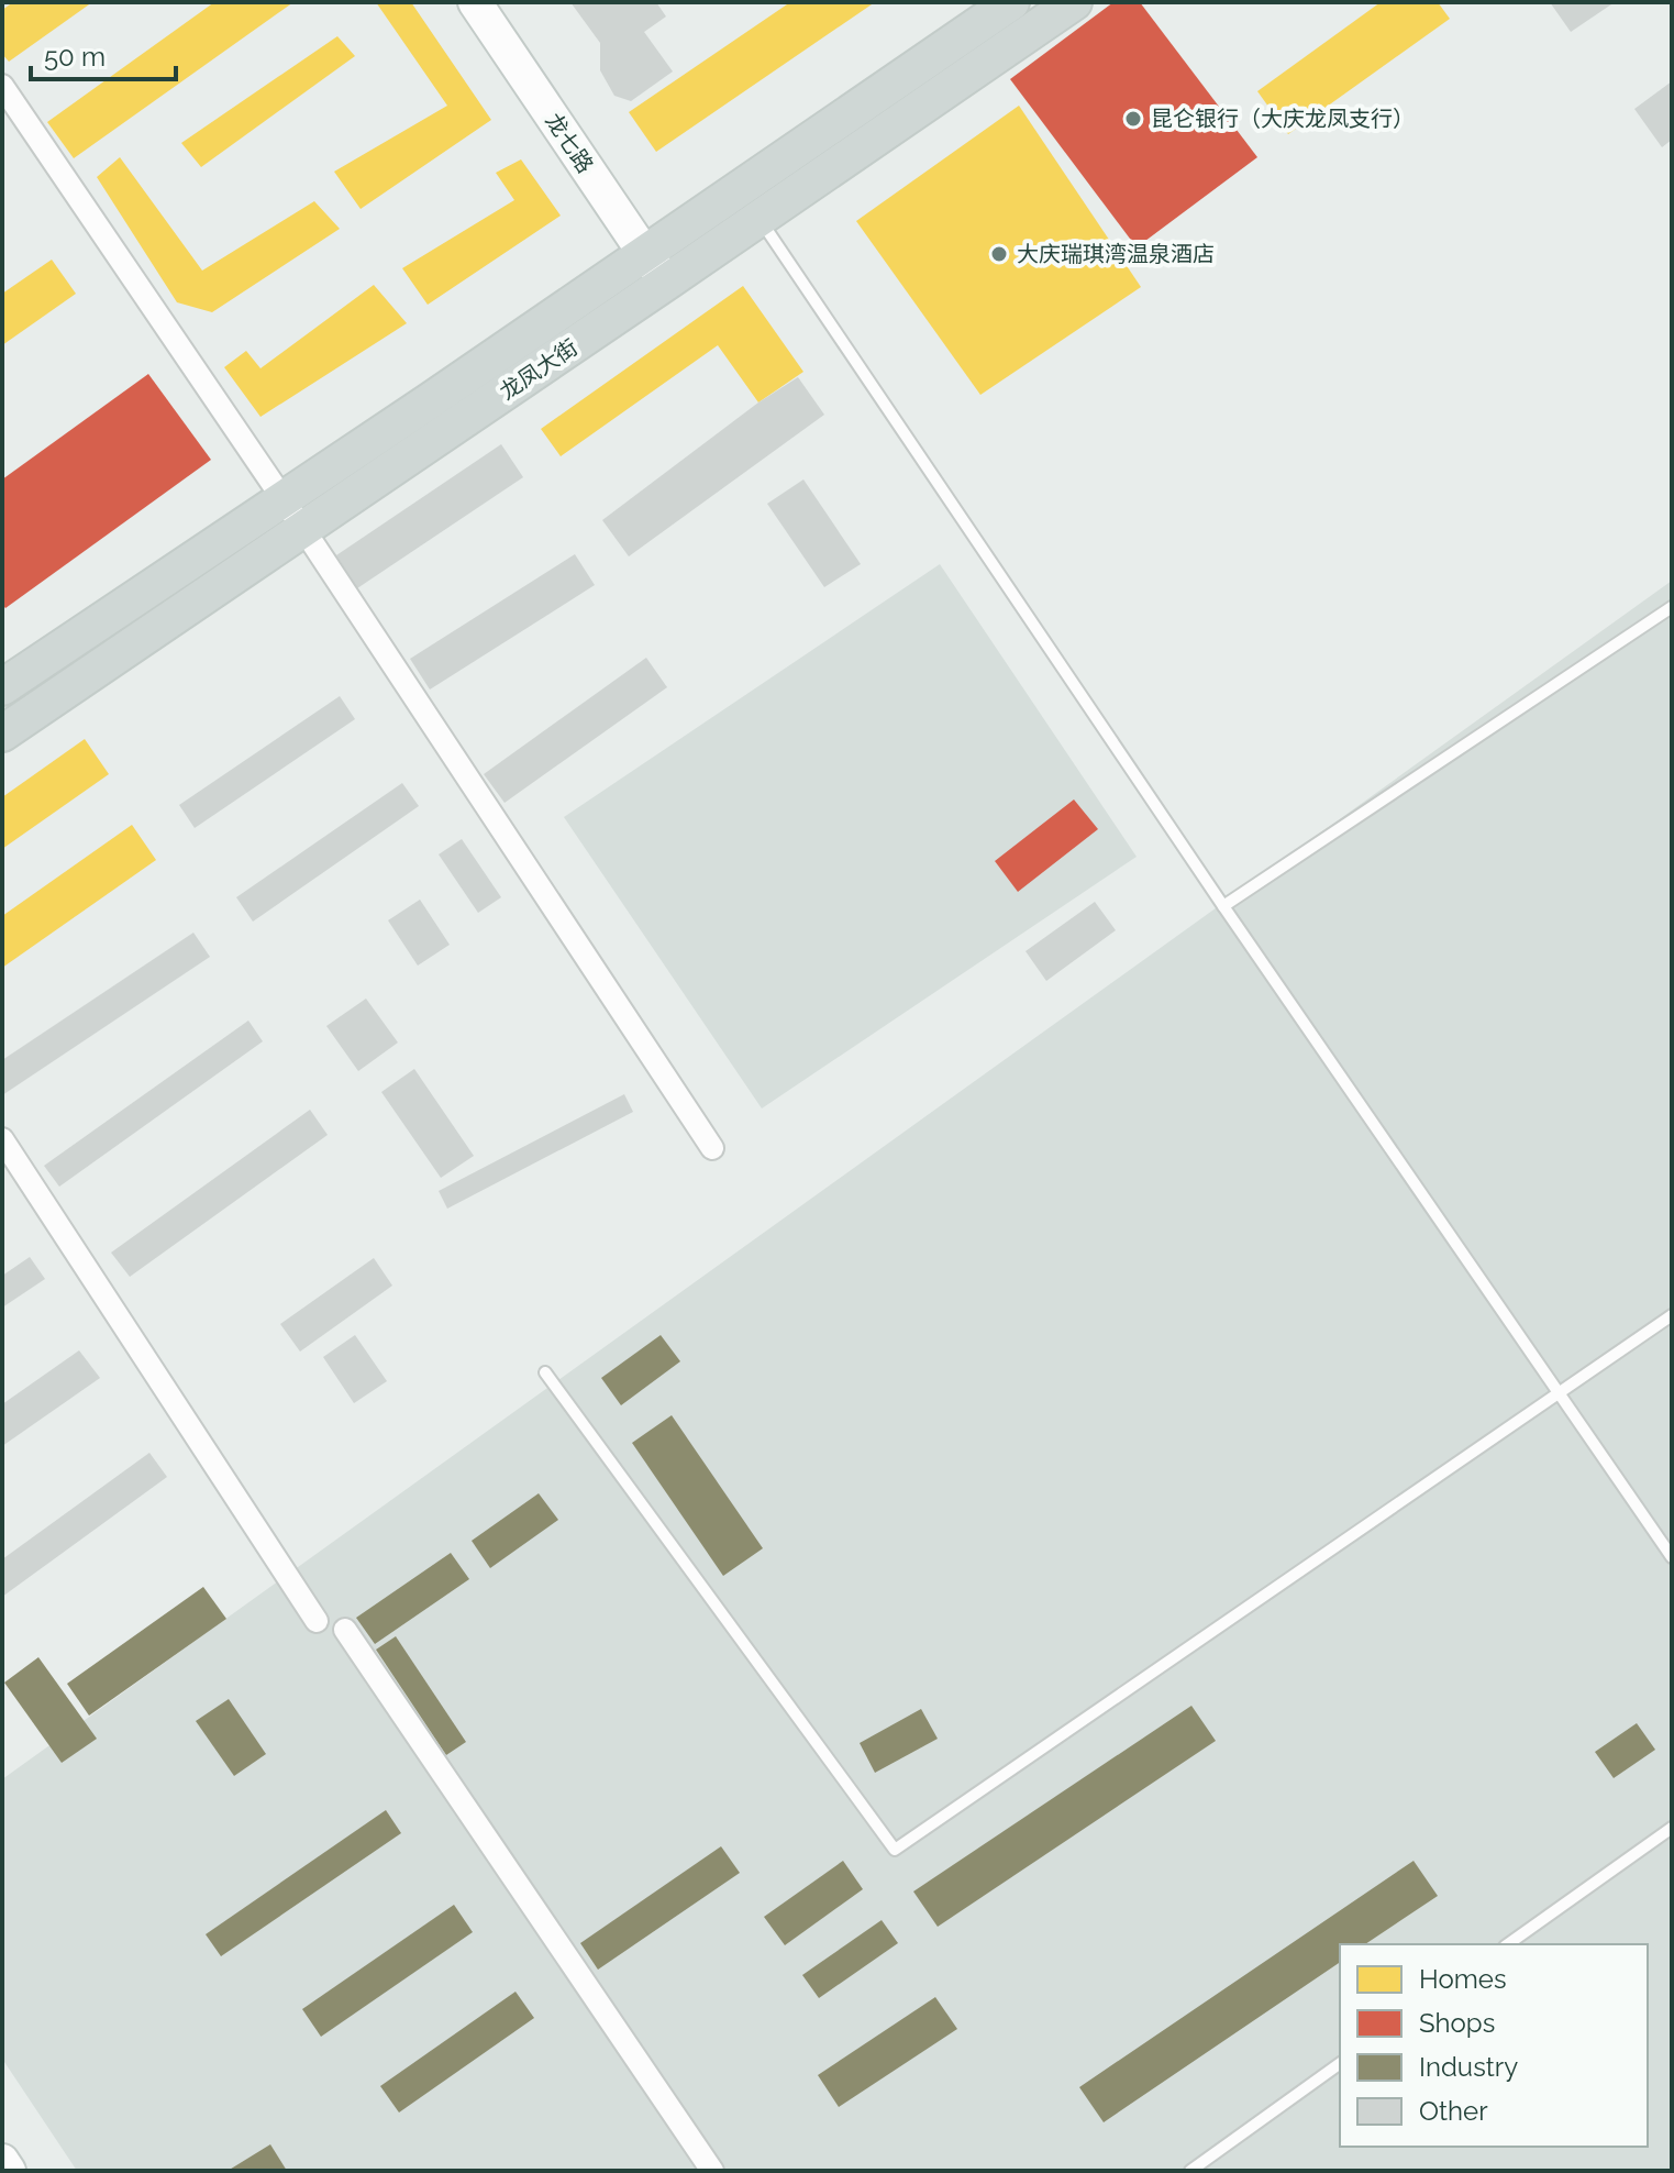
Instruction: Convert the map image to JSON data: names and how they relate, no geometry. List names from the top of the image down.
{
  "streets": {
    "main road": ["龙凤大街"],
    "street": ["龙七路"]
  },
  "crossings": [
    ["龙七路", "龙凤大街"]
  ],
  "places": ["昆仑银行（大庆龙凤支行）", "大庆瑞琪湾温泉酒店"],
  "legend": [
    "Homes",
    "Shops",
    "Industry",
    "Other"
  ],
  "scale_bar": "50 m"
}
